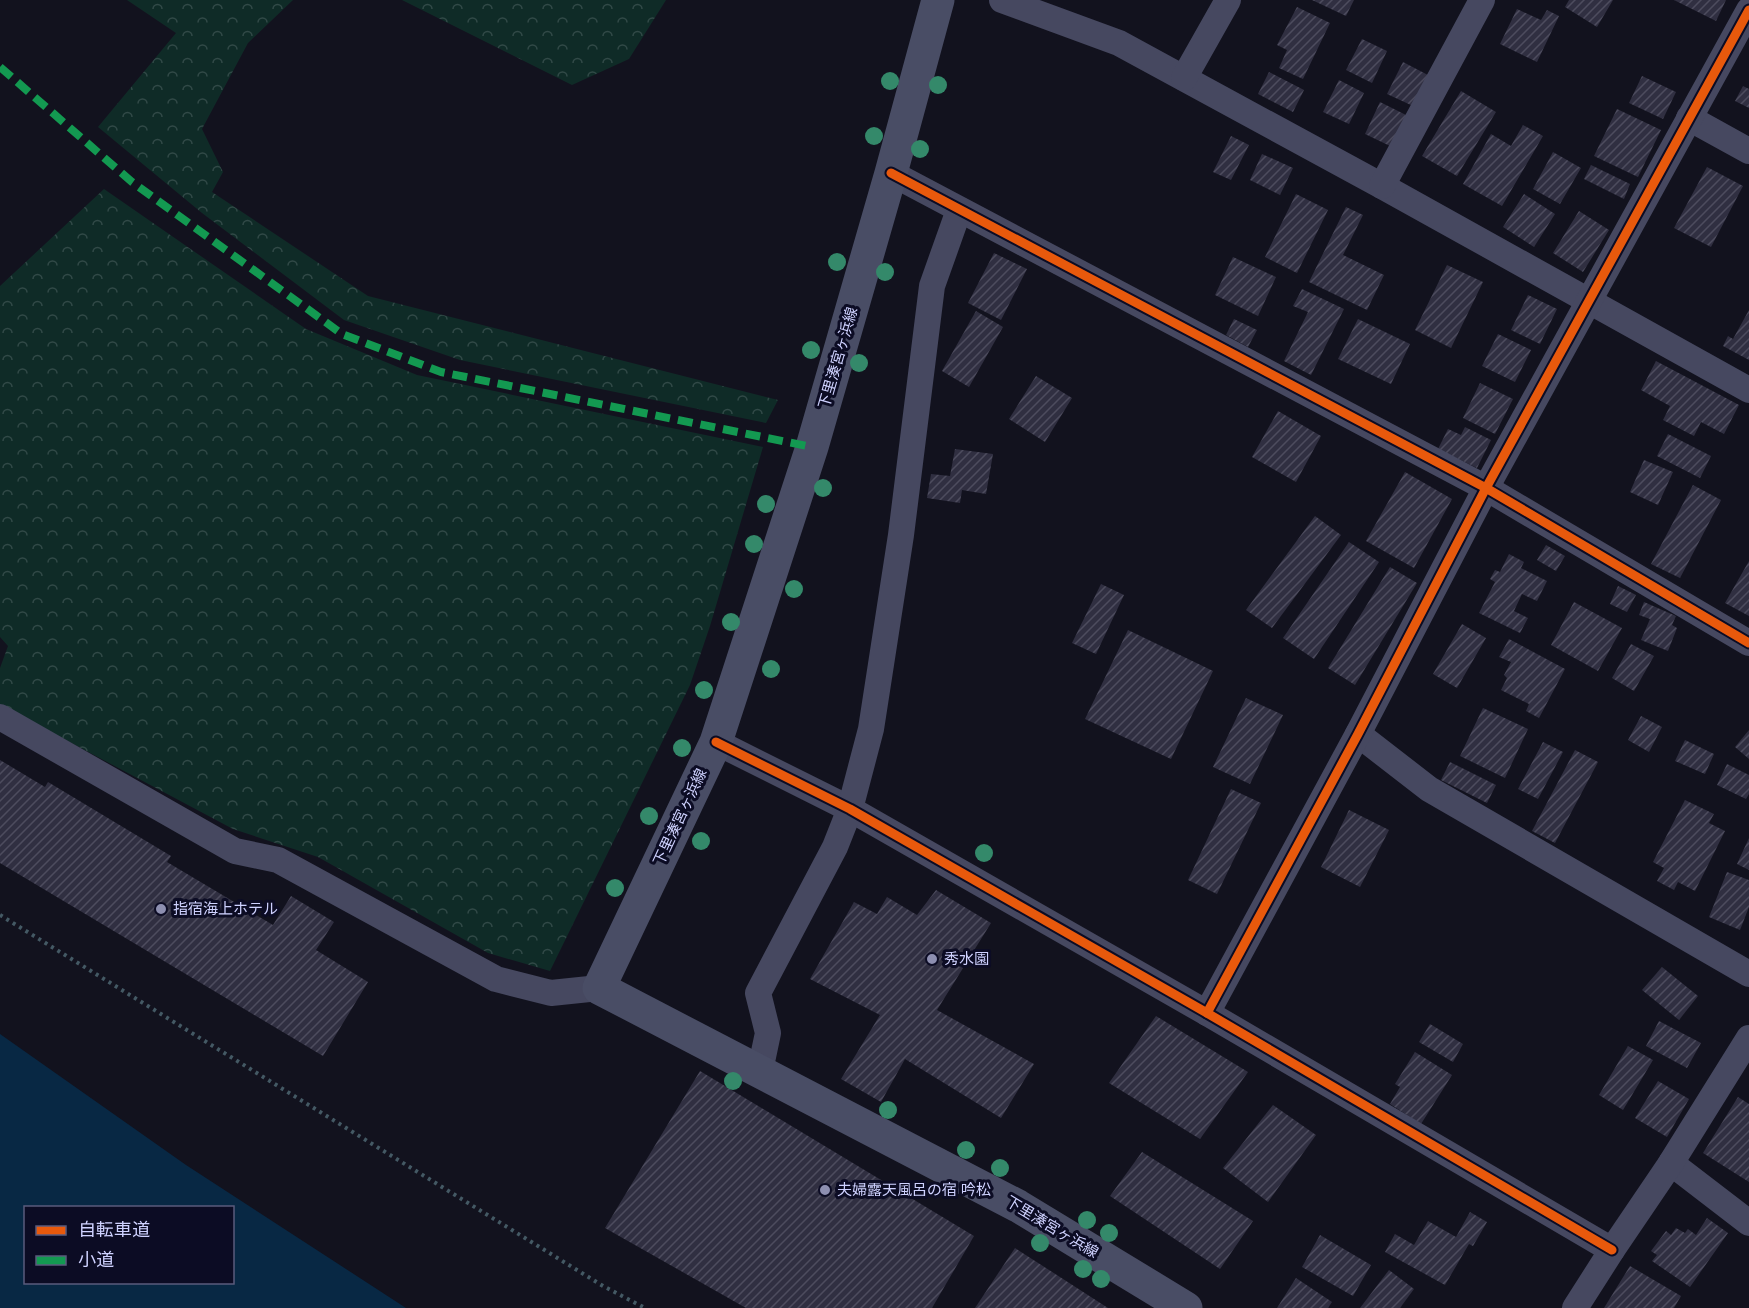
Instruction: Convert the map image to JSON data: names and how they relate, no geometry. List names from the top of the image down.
{
  "streets": {
    "main road": ["下里湊宮ヶ浜線"]
  },
  "places": ["指宿海上ホテル", "秀水園", "夫婦露天風呂の宿 吟松"],
  "legend": ["自転車道", "小道"]
}
